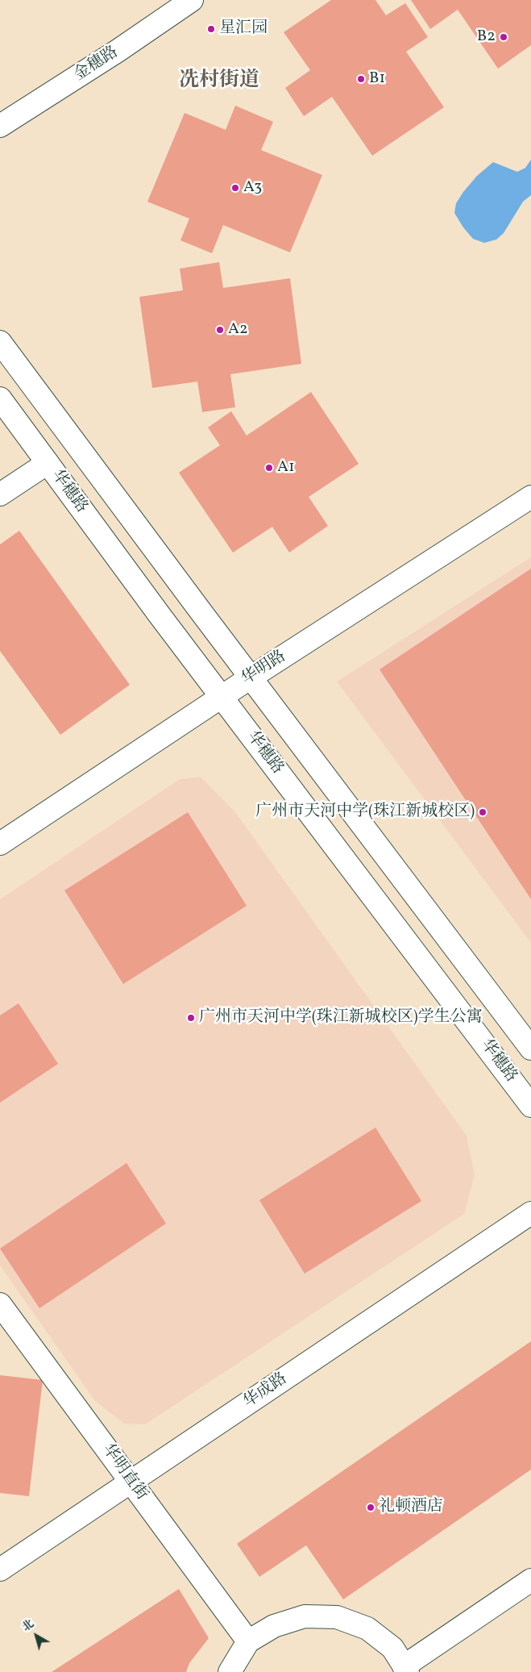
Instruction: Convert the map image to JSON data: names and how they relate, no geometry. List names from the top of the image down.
{
  "streets": {
    "street": [
      "金穗路",
      "华穗路",
      "华明路",
      "华成路",
      "华明直街"
    ]
  },
  "crossings": [
    ["华穗路", "华明路"],
    ["华成路", "华明直街"]
  ],
  "districts": ["冼村街道"],
  "places": [
    "星汇园",
    "B2",
    "B1",
    "A3",
    "A2",
    "A1",
    "广州市天河中学(珠江新城校区)",
    "广州市天河中学(珠江新城校区)学生公寓",
    "礼顿酒店"
  ],
  "north": "top left"
}
